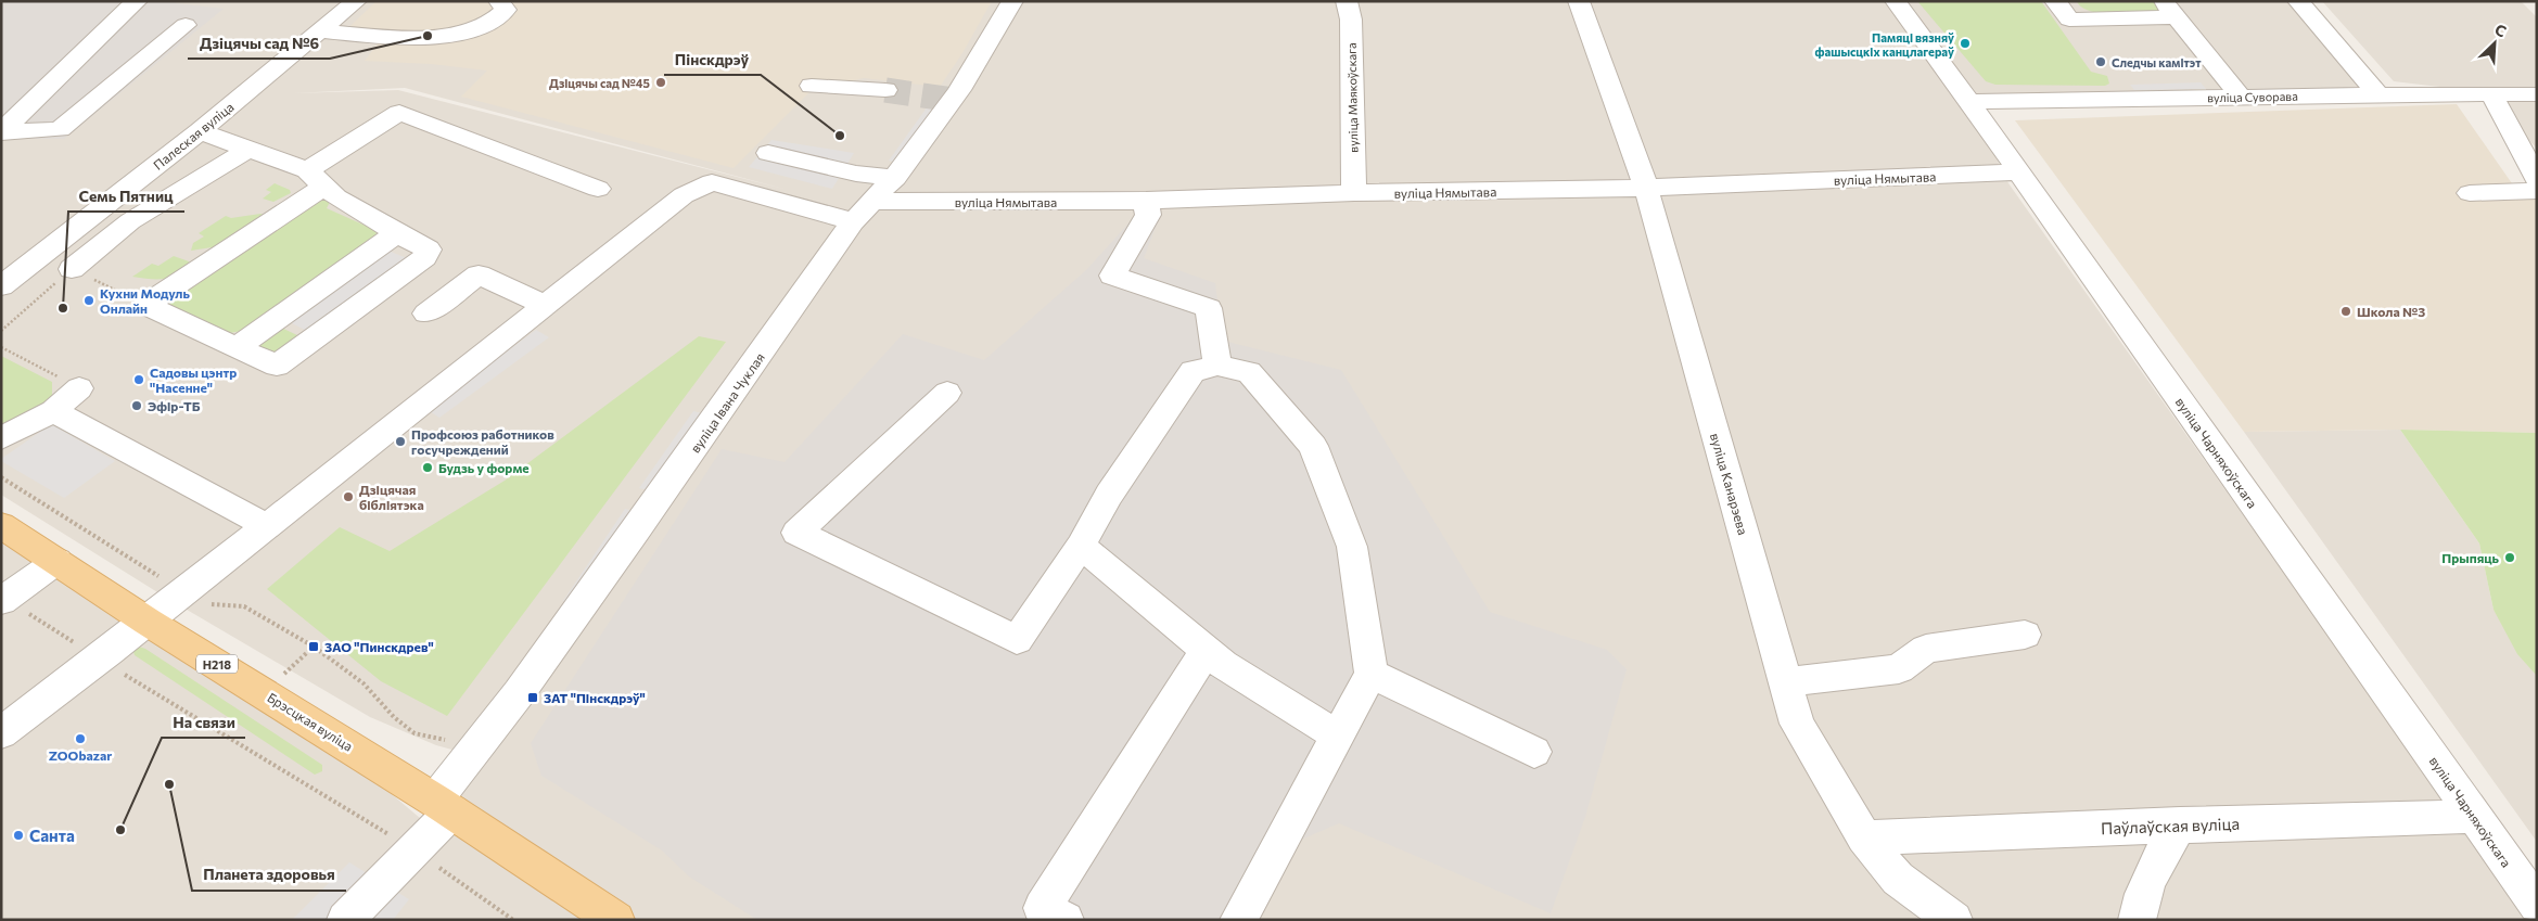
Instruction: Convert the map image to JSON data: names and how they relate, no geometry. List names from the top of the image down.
{
  "streets": {
    "main road": ["Н218", "Брэсцкая вуліца"],
    "street": [
      "вуліца Суворава",
      "вуліца Маякоўскага",
      "Палеская вуліца",
      "вуліца Нямытава",
      "вуліца Івана Чуклая",
      "вуліца Чарняхоўскага",
      "вуліца Канарэева",
      "Паўлаўская вуліца"
    ]
  },
  "crossings": [
    ["вуліца Суворава", "вуліца Чарняхоўскага"],
    ["вуліца Маякоўскага", "вуліца Нямытава"],
    ["вуліца Нямытава", "вуліца Івана Чуклая"],
    ["вуліца Нямытава", "вуліца Чарняхоўскага"],
    ["вуліца Нямытава", "вуліца Канарэева"],
    ["вуліца Івана Чуклая", "Брэсцкая вуліца"],
    ["вуліца Чарняхоўскага", "Паўлаўская вуліца"],
    ["вуліца Канарэева", "Паўлаўская вуліца"]
  ],
  "places": {
    "other": [
      "Дзіцячы сад №6",
      "Памяці вязняў фашысцкіх канцлагераў",
      "Следчы камітэт",
      "Дзіцячы сад №45",
      "Пінскдрэў",
      "Кухни Модуль Онлайн",
      "Семь Пятниц",
      "Школа №3",
      "Садовы цэнтр \"Насенне\"",
      "Эфір-ТБ",
      "Профсоюз работников госучреждений",
      "Будзь у форме",
      "Дзіцячая бібліятэка",
      "Прыпяць",
      "ZOObazar",
      "Планета здоровья",
      "На связи",
      "Санта"
    ],
    "transit": ["ЗАО \"Пинскдрев\"", "ЗАТ \"Пінскдрэў\""]
  },
  "north": "top right"
}
